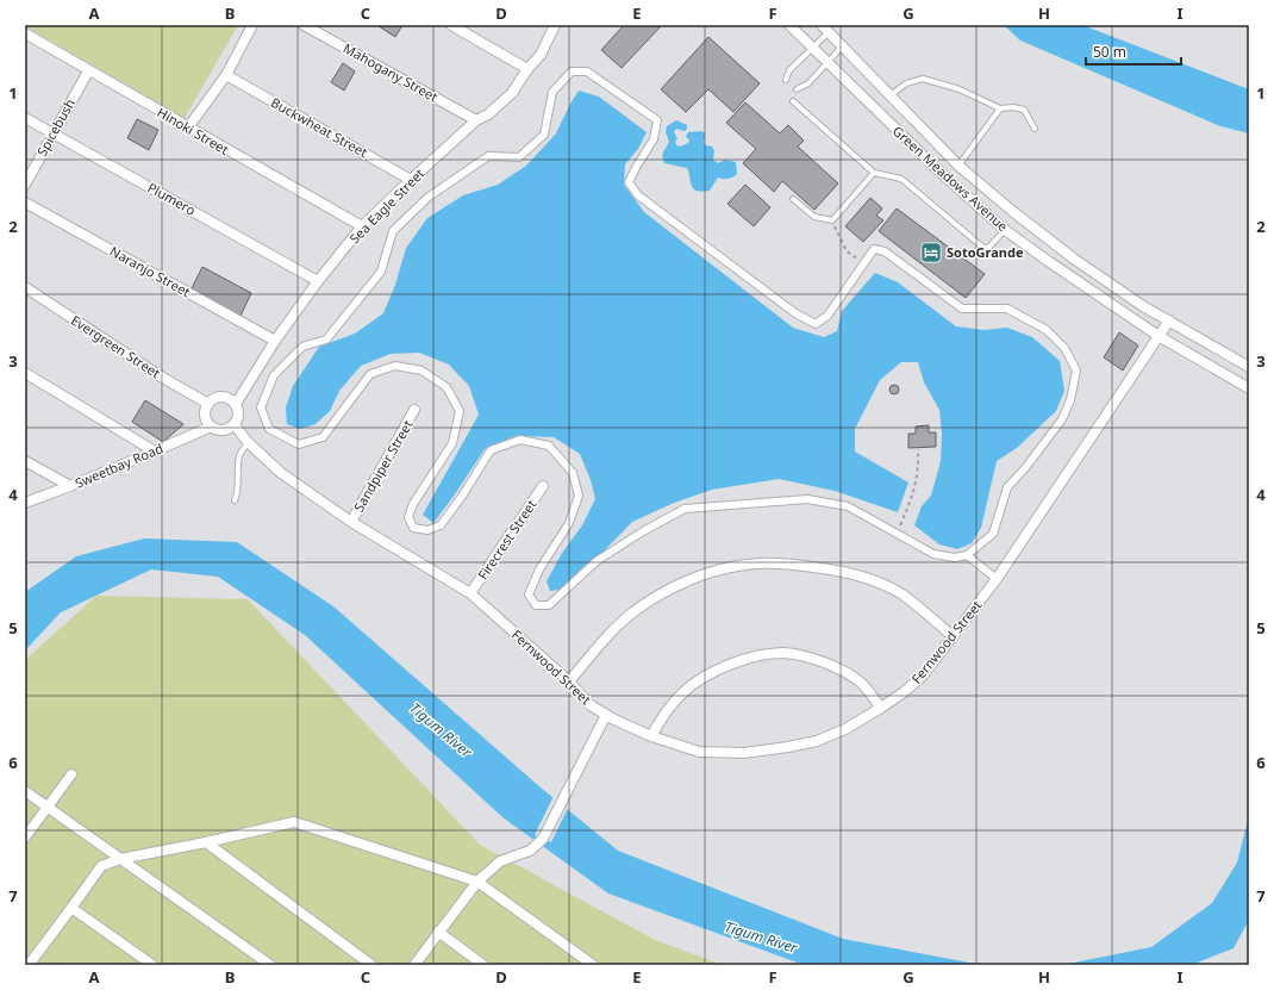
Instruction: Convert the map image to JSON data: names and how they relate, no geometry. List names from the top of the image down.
{
  "streets": {
    "street": [
      "Mahogany Street",
      "Spicebush",
      "Buckwheat Street",
      "Hinoki Street",
      "Green Meadows Avenue",
      "Plumero",
      "Sea Eagle Street",
      "Naranjo Street",
      "Evergreen Street",
      "Sweetbay Road",
      "Sandpiper Street",
      "Firecrest Street",
      "Fernwood Street"
    ]
  },
  "crossings": [
    ["Mahogany Street", "Sea Eagle Street"],
    ["Spicebush", "Hinoki Street"],
    ["Spicebush", "Plumero"],
    ["Buckwheat Street", "Sea Eagle Street"],
    ["Hinoki Street", "Sea Eagle Street"],
    ["Green Meadows Avenue", "Fernwood Street"],
    ["Plumero", "Sea Eagle Street"],
    ["Sea Eagle Street", "Naranjo Street"],
    ["Sea Eagle Street", "Evergreen Street"],
    ["Sea Eagle Street", "Sweetbay Road"],
    ["Sea Eagle Street", "Fernwood Street"],
    ["Evergreen Street", "Sweetbay Road"],
    ["Evergreen Street", "Fernwood Street"],
    ["Sweetbay Road", "Fernwood Street"],
    ["Sandpiper Street", "Fernwood Street"],
    ["Firecrest Street", "Fernwood Street"]
  ],
  "water": ["Tigum River"],
  "places": {
    "hotel": ["SotoGrande"]
  },
  "scale_bar": "50 m",
  "grid": {
    "columns": [
      "A",
      "B",
      "C",
      "D",
      "E",
      "F",
      "G",
      "H",
      "I"
    ],
    "rows": [
      "1",
      "2",
      "3",
      "4",
      "5",
      "6",
      "7"
    ]
  }
}
